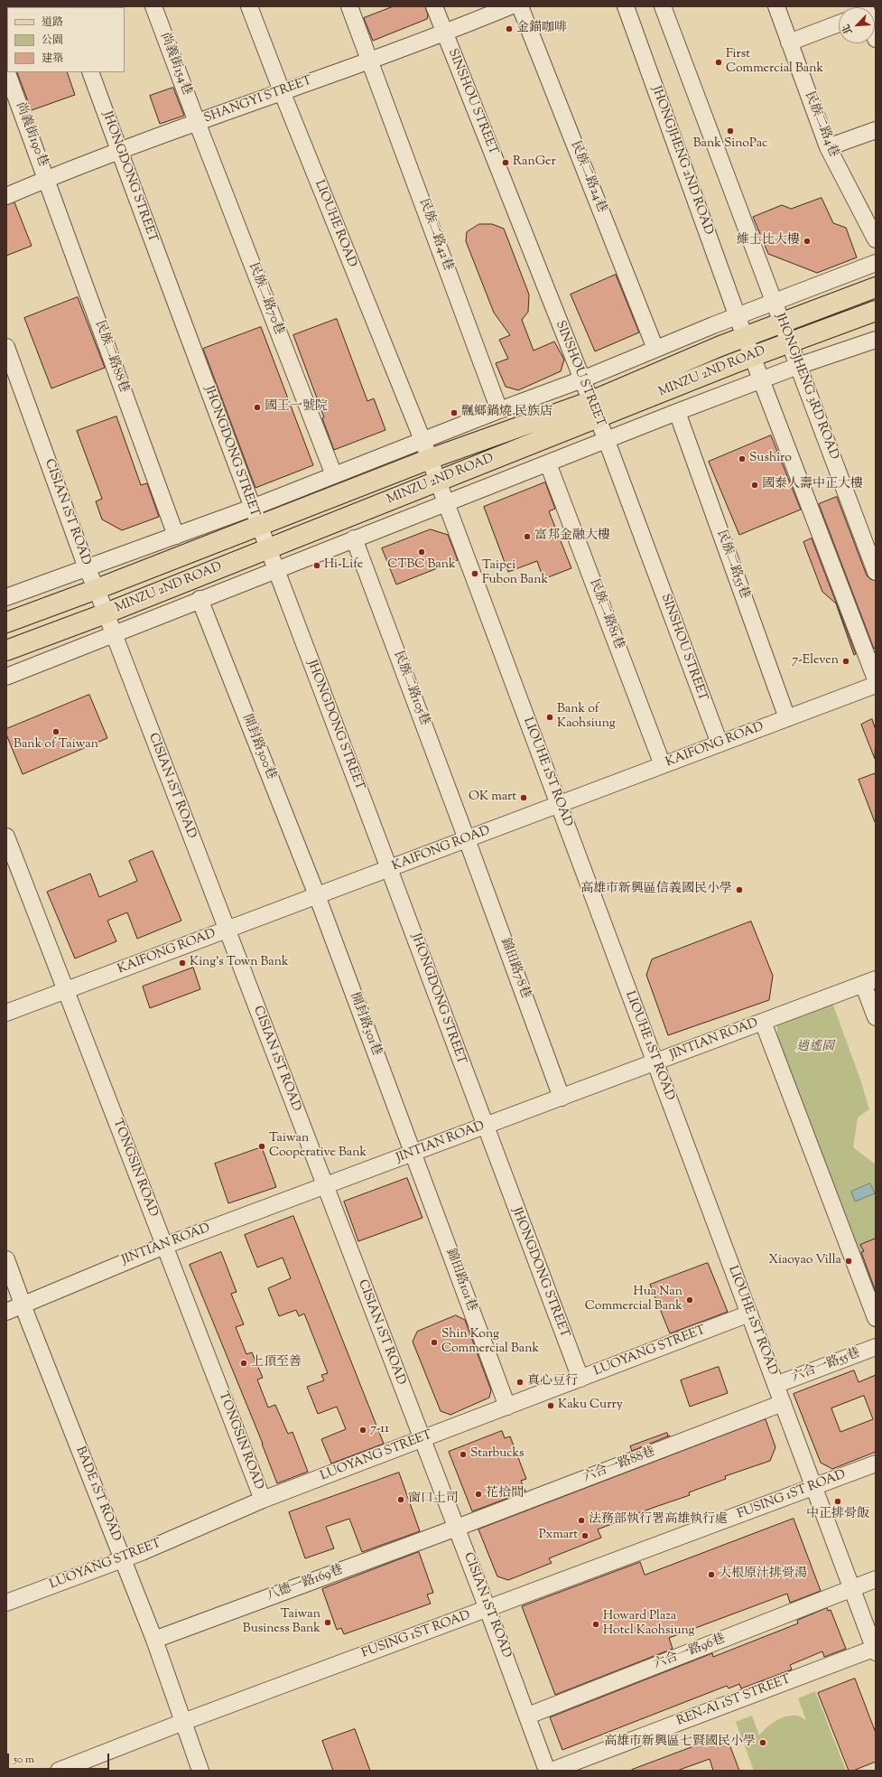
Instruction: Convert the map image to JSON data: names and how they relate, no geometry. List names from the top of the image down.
{
  "streets": {
    "main road": ["MINZU 2ND ROAD"],
    "street": [
      "尚義街154巷",
      "SHANGYI STREET",
      "SINSHOU STREET",
      "民族二路4巷",
      "尚義街190巷",
      "JHONGJHENG 2ND ROAD",
      "JHONGDONG STREET",
      "民族二路24巷",
      "LIOUHE ROAD",
      "民族二路42巷",
      "民族二路70巷",
      "民族二路88巷",
      "JHONGJHENG 3RD ROAD",
      "CISIAN 1ST ROAD",
      "民族二路55巷",
      "民族二路81巷",
      "民族二路105巷",
      "KAIFONG ROAD",
      "開封路300巷",
      "LIOUHE 1ST ROAD",
      "錦田路78巷",
      "開封路301巷",
      "JINTIAN ROAD",
      "TONGSIN ROAD",
      "錦田路101巷",
      "LUOYANG STREET",
      "六合一路55巷",
      "六合一路88巷",
      "BADE 1ST ROAD",
      "FUSING 1ST ROAD",
      "八德一路169巷",
      "六合一路96巷",
      "REN-AI 1ST STREET"
    ]
  },
  "crossings": [
    ["尚義街154巷", "SHANGYI STREET"],
    ["尚義街154巷", "民族二路70巷"],
    ["SHANGYI STREET", "SINSHOU STREET"],
    ["SHANGYI STREET", "尚義街190巷"],
    ["SHANGYI STREET", "JHONGDONG STREET"],
    ["SHANGYI STREET", "LIOUHE ROAD"],
    ["SHANGYI STREET", "民族二路42巷"],
    ["SHANGYI STREET", "民族二路70巷"],
    ["SHANGYI STREET", "民族二路88巷"],
    ["SINSHOU STREET", "MINZU 2ND ROAD"],
    ["SINSHOU STREET", "KAIFONG ROAD"],
    ["尚義街190巷", "民族二路88巷"],
    ["JHONGJHENG 2ND ROAD", "MINZU 2ND ROAD"],
    ["JHONGDONG STREET", "MINZU 2ND ROAD"],
    ["JHONGDONG STREET", "KAIFONG ROAD"],
    ["JHONGDONG STREET", "JINTIAN ROAD"],
    ["JHONGDONG STREET", "LUOYANG STREET"],
    ["民族二路24巷", "MINZU 2ND ROAD"],
    ["LIOUHE ROAD", "MINZU 2ND ROAD"],
    ["LIOUHE ROAD", "LIOUHE 1ST ROAD"],
    ["民族二路42巷", "MINZU 2ND ROAD"],
    ["民族二路70巷", "MINZU 2ND ROAD"],
    ["民族二路88巷", "MINZU 2ND ROAD"],
    ["MINZU 2ND ROAD", "JHONGJHENG 3RD ROAD"],
    ["MINZU 2ND ROAD", "CISIAN 1ST ROAD"],
    ["MINZU 2ND ROAD", "民族二路55巷"],
    ["MINZU 2ND ROAD", "民族二路81巷"],
    ["MINZU 2ND ROAD", "民族二路105巷"],
    ["MINZU 2ND ROAD", "開封路300巷"],
    ["MINZU 2ND ROAD", "LIOUHE 1ST ROAD"],
    ["CISIAN 1ST ROAD", "KAIFONG ROAD"],
    ["CISIAN 1ST ROAD", "JINTIAN ROAD"],
    ["CISIAN 1ST ROAD", "LUOYANG STREET"],
    ["CISIAN 1ST ROAD", "六合一路88巷"],
    ["CISIAN 1ST ROAD", "FUSING 1ST ROAD"],
    ["CISIAN 1ST ROAD", "八德一路169巷"],
    ["CISIAN 1ST ROAD", "六合一路96巷"],
    ["民族二路55巷", "KAIFONG ROAD"],
    ["民族二路81巷", "KAIFONG ROAD"],
    ["民族二路105巷", "KAIFONG ROAD"],
    ["民族二路105巷", "錦田路78巷"],
    ["KAIFONG ROAD", "開封路300巷"],
    ["KAIFONG ROAD", "LIOUHE 1ST ROAD"],
    ["KAIFONG ROAD", "錦田路78巷"],
    ["KAIFONG ROAD", "開封路301巷"],
    ["KAIFONG ROAD", "TONGSIN ROAD"],
    ["開封路300巷", "開封路301巷"],
    ["LIOUHE 1ST ROAD", "JINTIAN ROAD"],
    ["LIOUHE 1ST ROAD", "LUOYANG STREET"],
    ["LIOUHE 1ST ROAD", "六合一路55巷"],
    ["LIOUHE 1ST ROAD", "六合一路88巷"],
    ["LIOUHE 1ST ROAD", "FUSING 1ST ROAD"],
    ["LIOUHE 1ST ROAD", "六合一路96巷"],
    ["LIOUHE 1ST ROAD", "REN-AI 1ST STREET"],
    ["錦田路78巷", "JINTIAN ROAD"],
    ["開封路301巷", "JINTIAN ROAD"],
    ["開封路301巷", "錦田路101巷"],
    ["JINTIAN ROAD", "TONGSIN ROAD"],
    ["JINTIAN ROAD", "錦田路101巷"],
    ["JINTIAN ROAD", "BADE 1ST ROAD"],
    ["TONGSIN ROAD", "LUOYANG STREET"],
    ["錦田路101巷", "LUOYANG STREET"],
    ["LUOYANG STREET", "BADE 1ST ROAD"],
    ["六合一路88巷", "八德一路169巷"],
    ["BADE 1ST ROAD", "FUSING 1ST ROAD"],
    ["BADE 1ST ROAD", "八德一路169巷"]
  ],
  "parks": ["逍遙園"],
  "places": [
    "金錨咖啡",
    "First Commercial Bank",
    "Bank SinoPac",
    "RanGer",
    "維士比大樓",
    "國王一號院",
    "飄鄉鍋燒 民族店",
    "Sushiro",
    "國泰人壽中正大樓",
    "富邦金融大樓",
    "CTBC Bank",
    "Hi-Life",
    "Taipei Fubon Bank",
    "7-Eleven",
    "Bank of Kaohsiung",
    "Bank of Taiwan",
    "OK mart",
    "高雄市新興區信義國民小學",
    "King's Town Bank",
    "Taiwan Cooperative Bank",
    "Xiaoyao Villa",
    "Hua Nan Commercial Bank",
    "Shin Kong Commercial Bank",
    "上頂至善",
    "真心豆行",
    "Kaku Curry",
    "7-11",
    "Starbucks",
    "花拾間",
    "窗口土司",
    "中正排骨飯",
    "法務部執行署高雄執行處",
    "Pxmart",
    "大根原汁排骨湯",
    "Taiwan Business Bank",
    "Howard Plaza Hotel Kaohsiung",
    "高雄市新興區七賢國民小學"
  ],
  "legend": ["道路", "公園", "建築"],
  "scale_bar": "50 m",
  "north": "bottom left"
}
